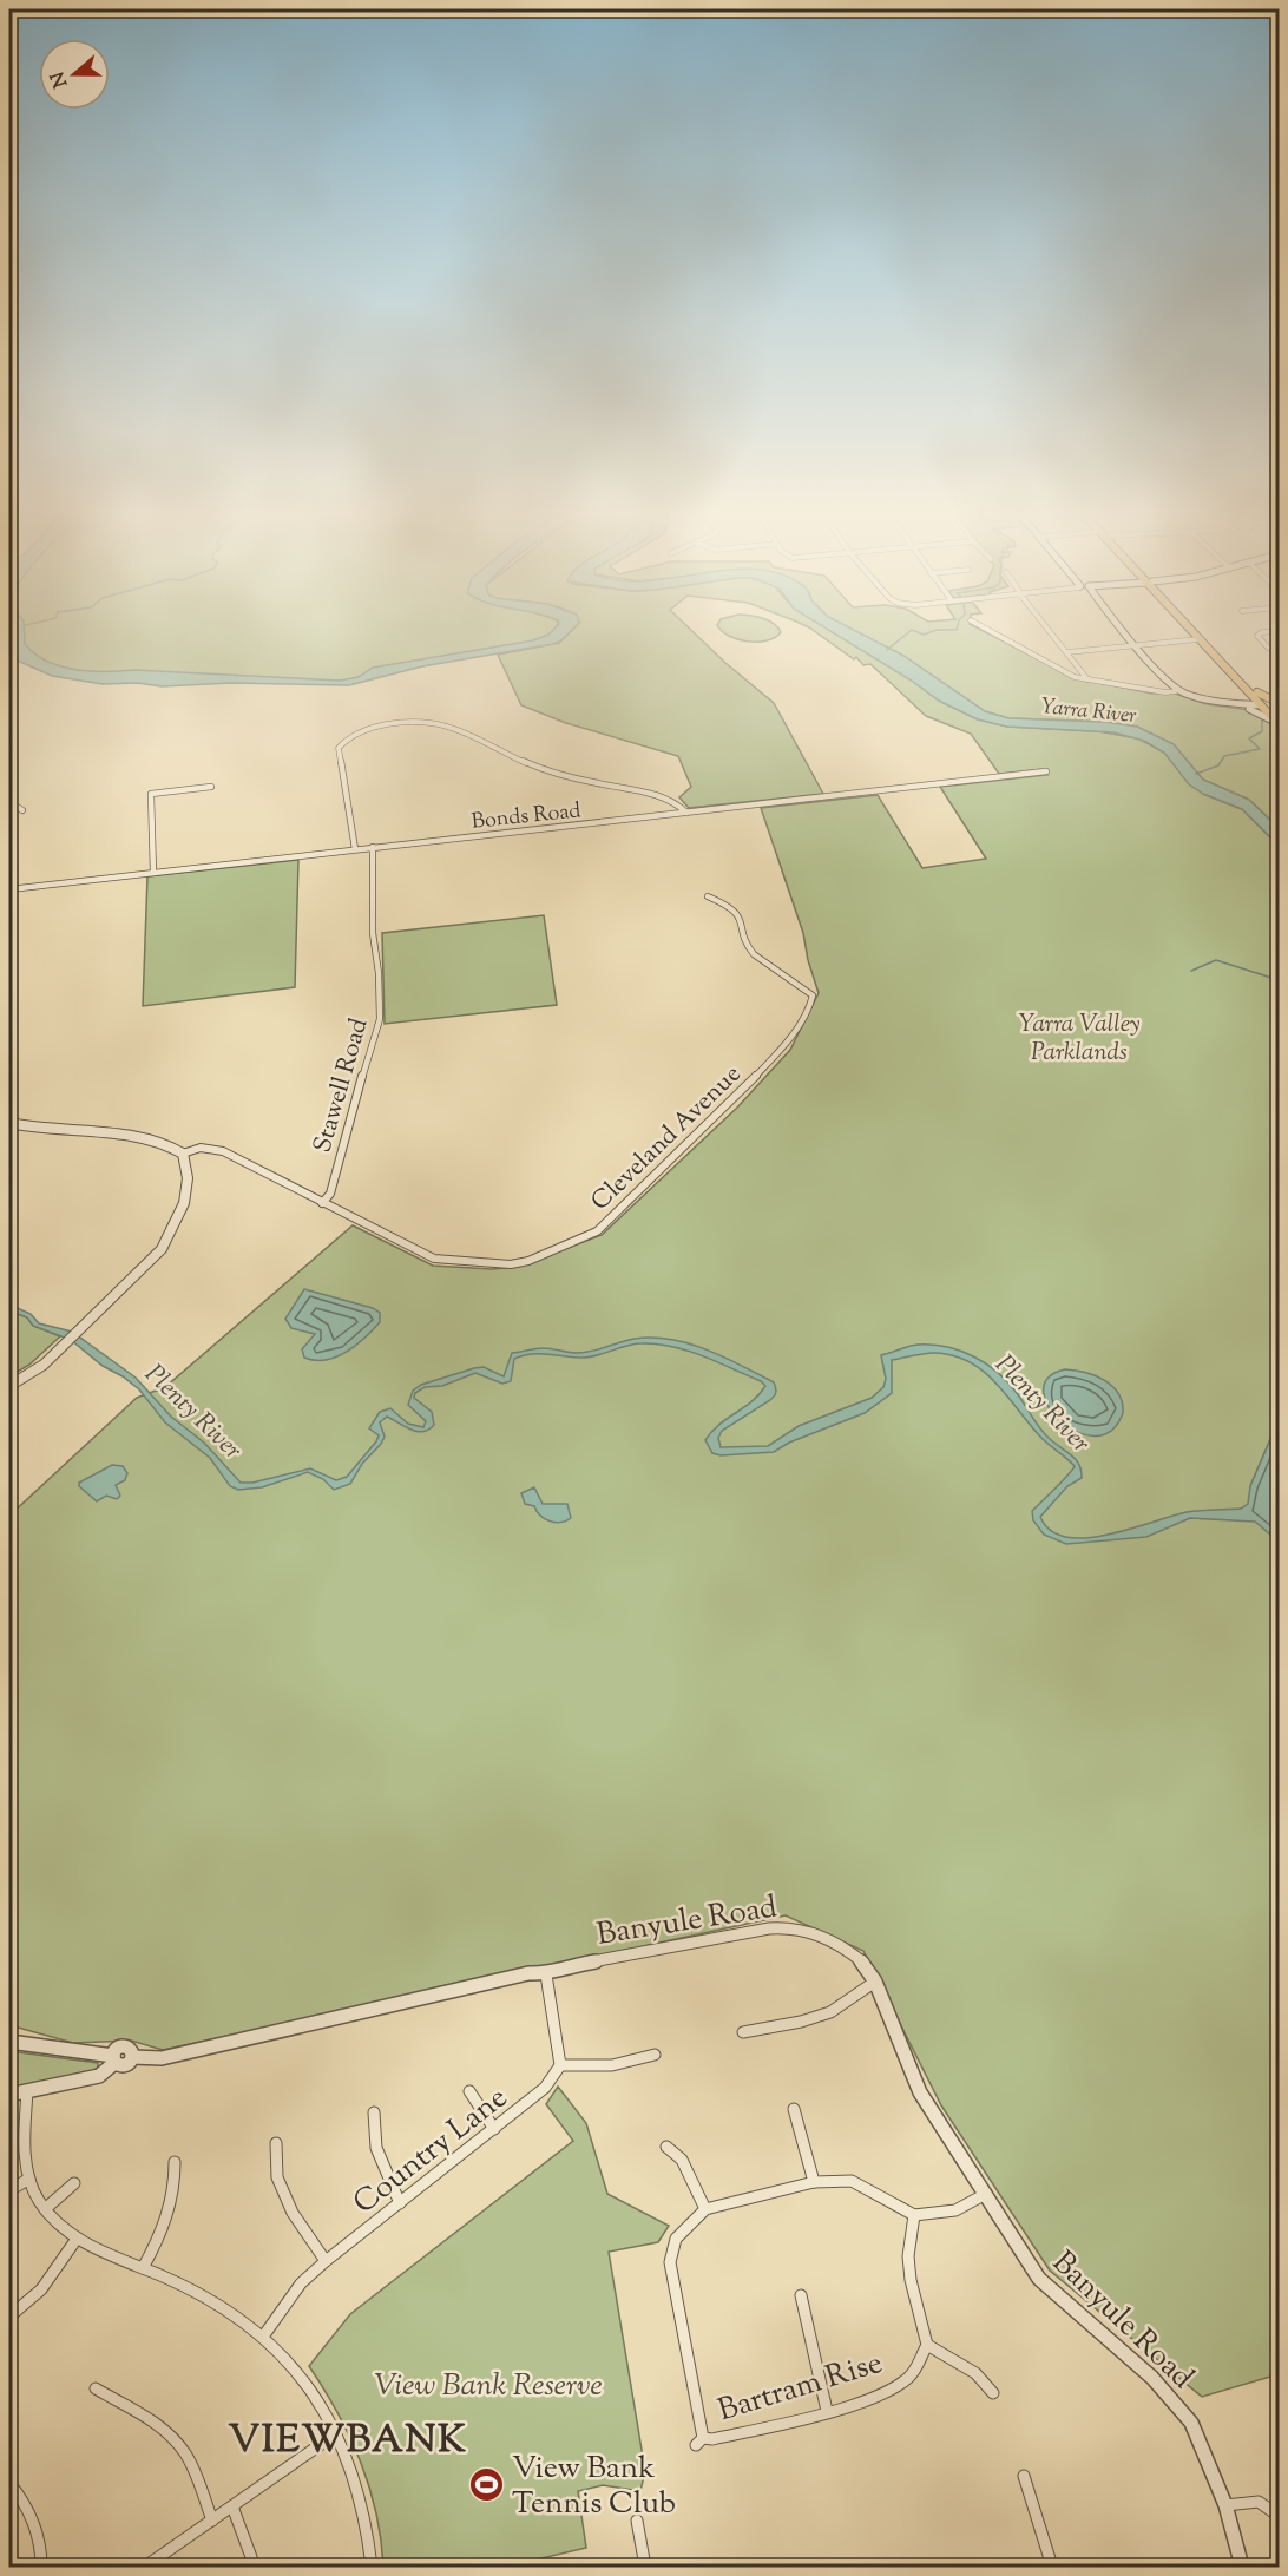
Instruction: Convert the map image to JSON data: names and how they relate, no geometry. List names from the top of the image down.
{
  "streets": {
    "street": [
      "Bonds Road",
      "Stawell Road",
      "Cleveland Avenue",
      "Banyule Road",
      "Country Lane",
      "Bartram Rise"
    ]
  },
  "crossings": [
    ["Bonds Road", "Stawell Road"],
    ["Stawell Road", "Cleveland Avenue"]
  ],
  "districts": ["VIEWBANK"],
  "water": ["Yarra River", "Plenty River"],
  "parks": ["Yarra Valley Parklands", "View Bank Reserve"],
  "places": {
    "sports": ["View Bank Tennis Club"]
  },
  "north": "left"
}
